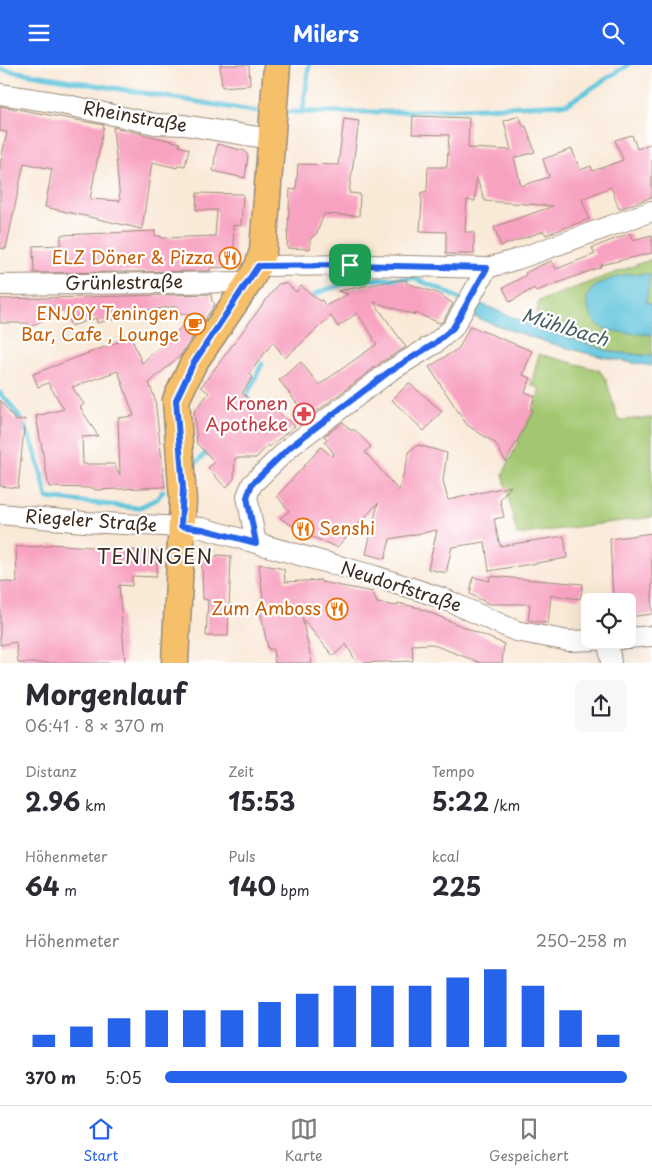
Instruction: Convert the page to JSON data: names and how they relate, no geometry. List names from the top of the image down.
{
  "streets": {
    "street": [
      "Rheinstraße",
      "Grünlestraße",
      "Riegeler Straße",
      "Neudorfstraße"
    ]
  },
  "crossings": [
    ["Riegeler Straße", "Neudorfstraße"]
  ],
  "districts": ["TENINGEN"],
  "water": ["Mühlbach"],
  "places": {
    "restaurant": ["ELZ Döner & Pizza", "Senshi", "Zum Amboss"],
    "cafe": ["ENJOY Teningen Bar, Cafe , Lounge"],
    "pharmacy": ["Kronen Apotheke"]
  },
  "page": {
    "header": "Milers",
    "heading": ["Morgenlauf", "06:41 · 8 × 370 m"],
    "stats": [
      ["Distanz", "2.96 km"],
      ["Zeit", "15:53"],
      ["Tempo", "5:22 /km"],
      ["Höhenmeter", "64 m"],
      ["Puls", "140 bpm"],
      ["kcal", "225"]
    ],
    "chart": ["Höhenmeter", "250–258 m"],
    "list": [
      {
        "name": "370 m",
        "note": "5:05"
      }
    ],
    "tabs": ["Start", "Karte", "Gespeichert"]
  }
}
